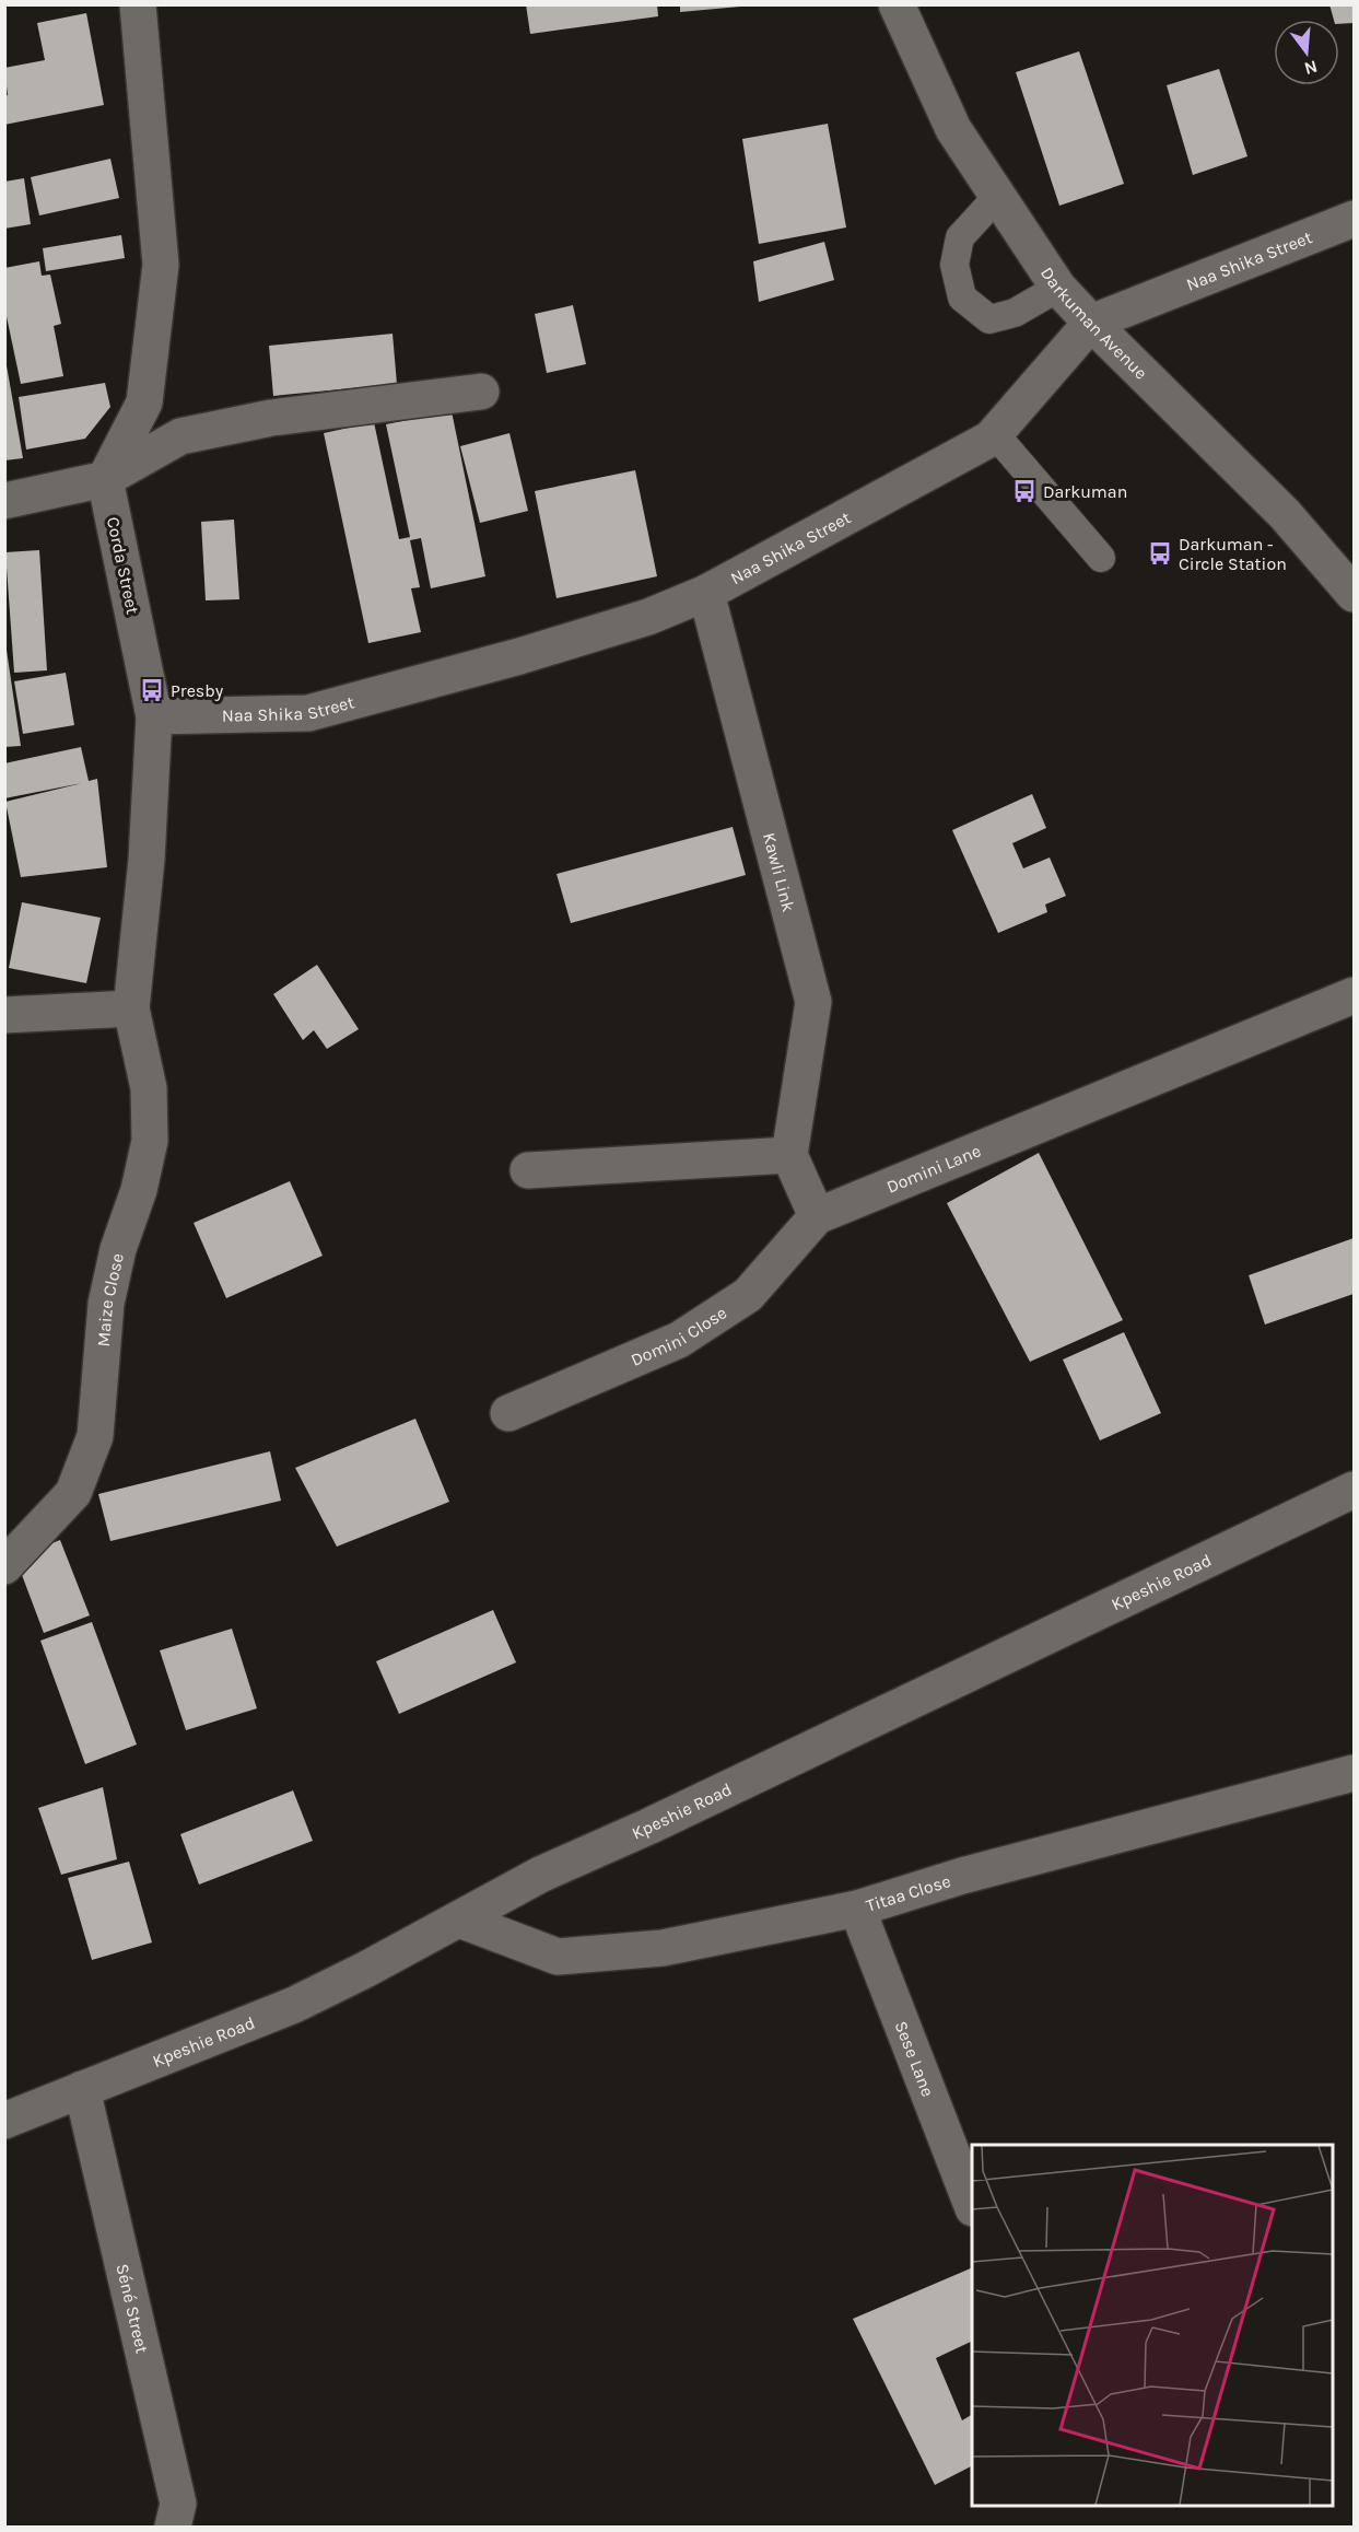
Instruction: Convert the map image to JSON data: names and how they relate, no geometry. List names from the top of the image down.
{
  "streets": {
    "street": [
      "Naa Shika Street",
      "Darkuman Avenue",
      "Corda Street",
      "Kawli Link",
      "Domini Lane",
      "Maize Close",
      "Domini Close",
      "Kpeshie Road",
      "Titaa Close",
      "Sese Lane",
      "Séné Street"
    ]
  },
  "crossings": [
    ["Naa Shika Street", "Darkuman Avenue"],
    ["Naa Shika Street", "Corda Street"],
    ["Naa Shika Street", "Kawli Link"],
    ["Corda Street", "Maize Close"],
    ["Domini Lane", "Domini Close"],
    ["Kpeshie Road", "Titaa Close"],
    ["Kpeshie Road", "Séné Street"],
    ["Titaa Close", "Sese Lane"]
  ],
  "places": {
    "bus stop": ["Darkuman", "Darkuman - Circle Station", "Presby"]
  },
  "north": "bottom"
}
